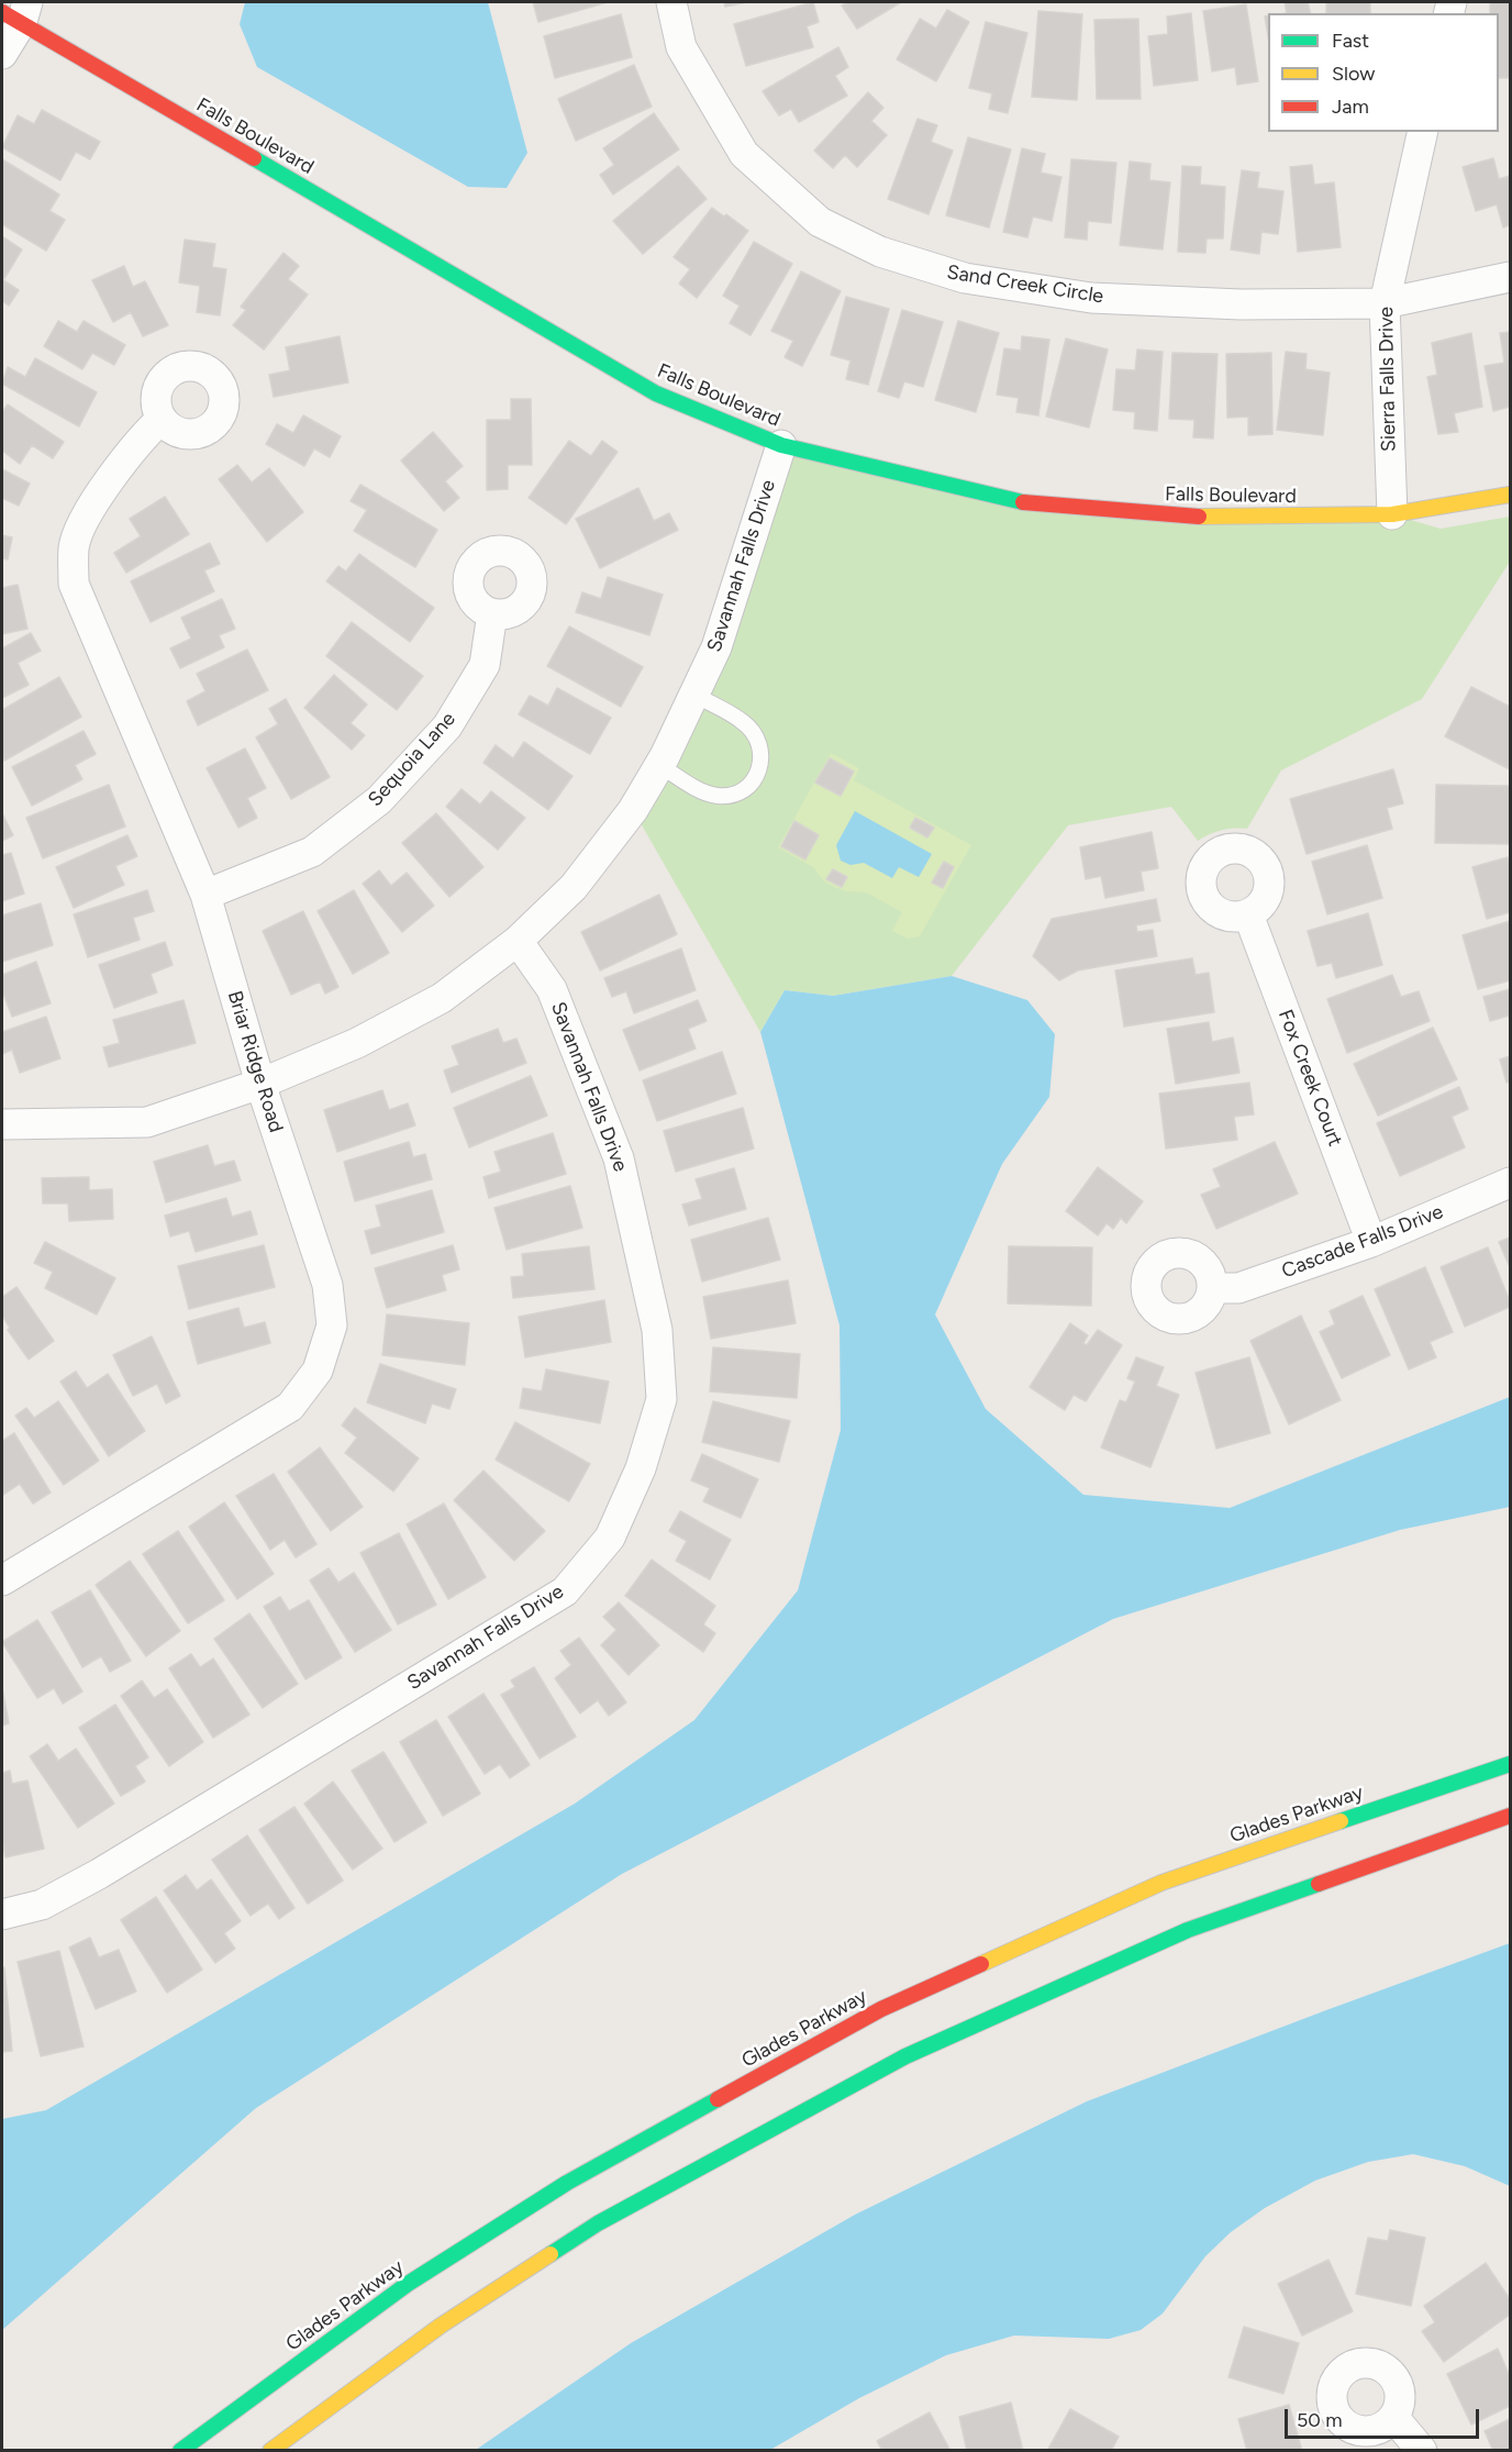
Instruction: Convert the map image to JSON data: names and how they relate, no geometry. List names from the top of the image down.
{
  "streets": {
    "main road": ["Falls Boulevard", "Glades Parkway"],
    "street": [
      "Sand Creek Circle",
      "Sierra Falls Drive",
      "Savannah Falls Drive",
      "Sequoia Lane",
      "Briar Ridge Road",
      "Fox Creek Court",
      "Cascade Falls Drive"
    ]
  },
  "crossings": [
    ["Falls Boulevard", "Sierra Falls Drive"],
    ["Falls Boulevard", "Savannah Falls Drive"],
    ["Sand Creek Circle", "Sierra Falls Drive"],
    ["Savannah Falls Drive", "Briar Ridge Road"],
    ["Sequoia Lane", "Briar Ridge Road"],
    ["Fox Creek Court", "Cascade Falls Drive"]
  ],
  "legend": ["Fast", "Slow", "Jam"],
  "scale_bar": "50 m"
}
